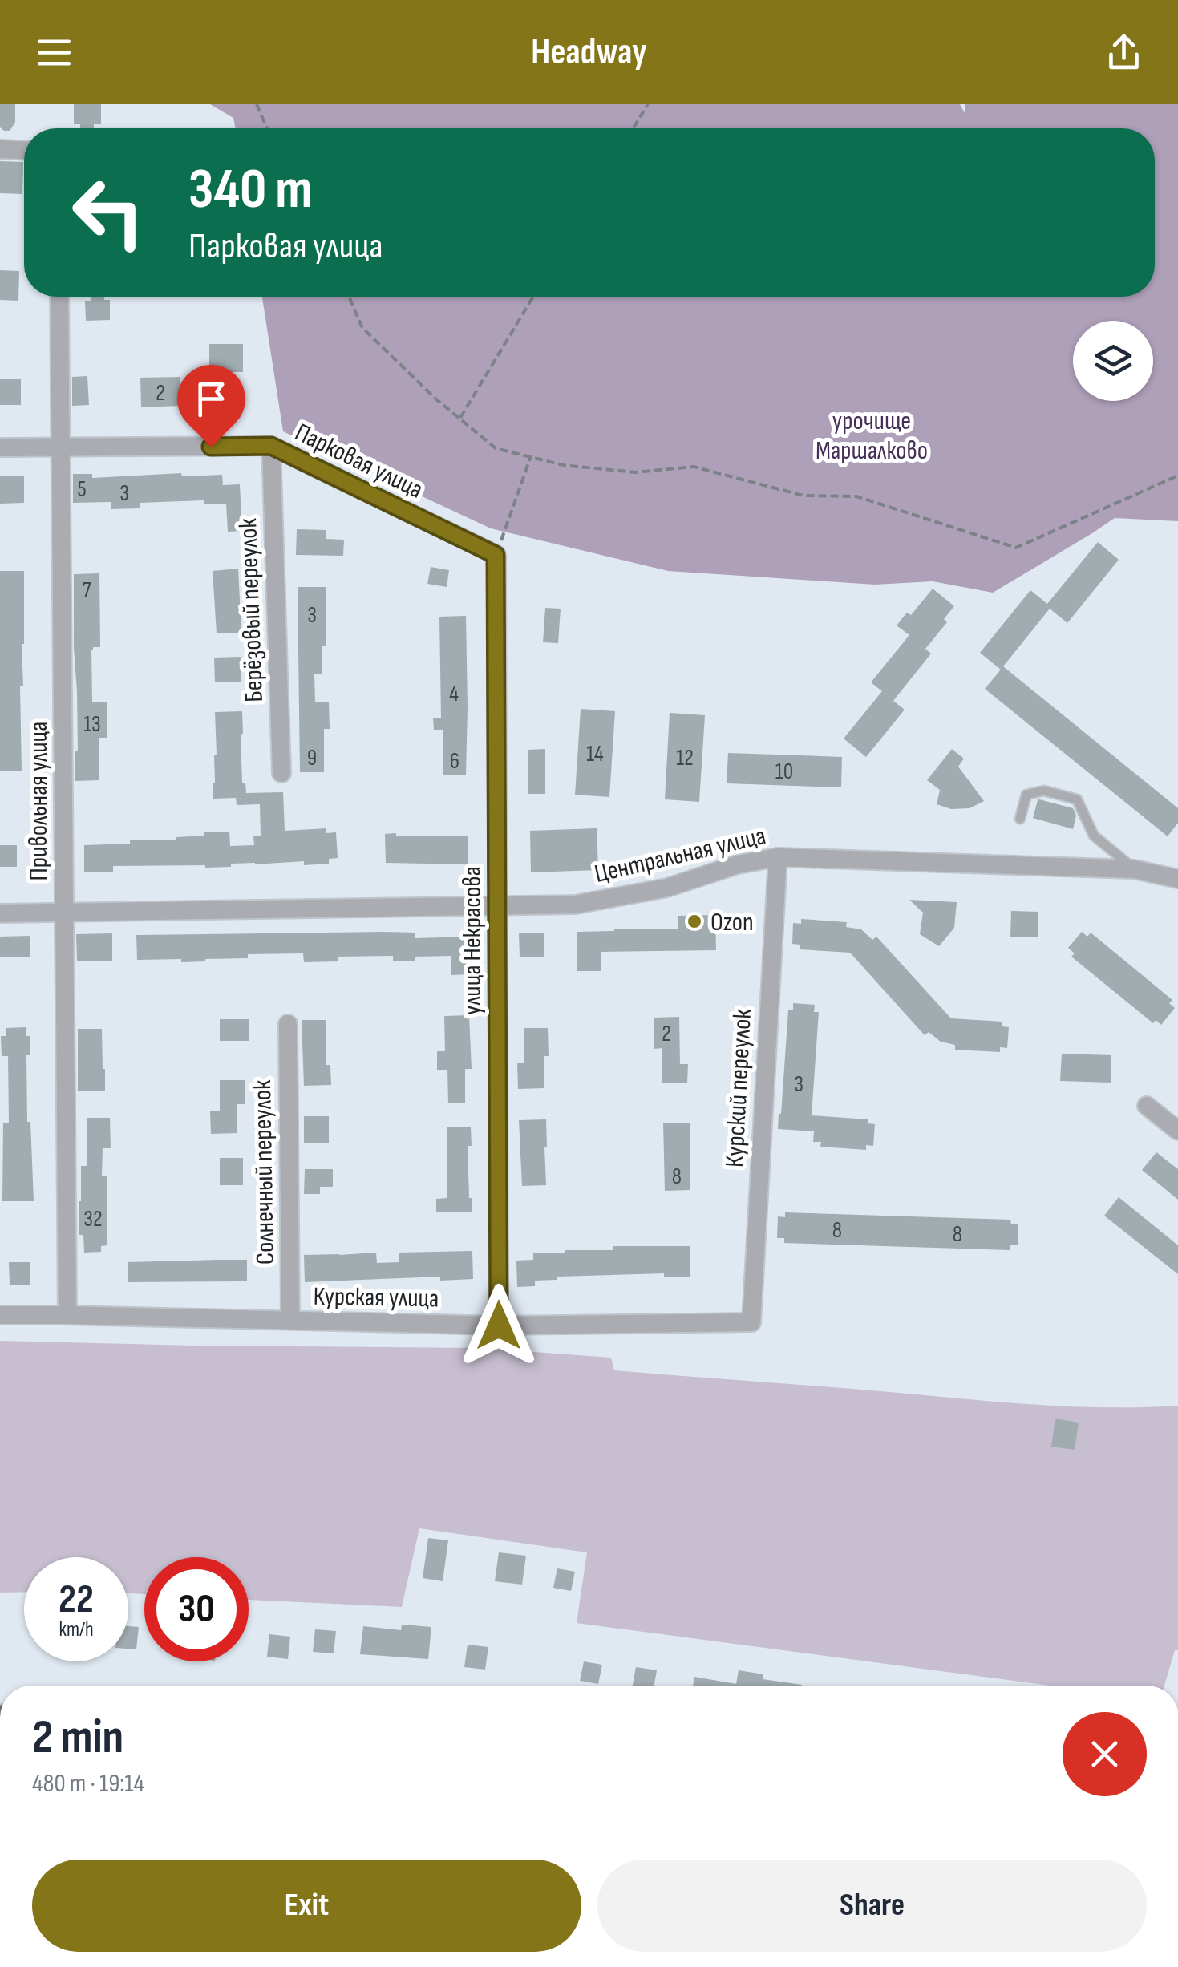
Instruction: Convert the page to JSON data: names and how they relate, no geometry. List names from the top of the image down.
{
  "streets": {
    "street": [
      "Парковая улица",
      "Берёзовый переулок",
      "Привольная улица",
      "Центральная улица",
      "улица Некрасова",
      "Курский переулок",
      "Солнечный переулок",
      "Курская улица"
    ]
  },
  "crossings": [
    ["Парковая улица", "Берёзовый переулок"],
    ["Парковая улица", "Привольная улица"],
    ["Парковая улица", "улица Некрасова"],
    ["Привольная улица", "Центральная улица"],
    ["Привольная улица", "Курская улица"],
    ["Центральная улица", "улица Некрасова"],
    ["Центральная улица", "Курский переулок"],
    ["улица Некрасова", "Курская улица"],
    ["Курский переулок", "Курская улица"],
    ["Солнечный переулок", "Курская улица"]
  ],
  "parks": ["урочище Маршалково"],
  "places": ["Ozon"],
  "house_numbers": [
    "2",
    "5",
    "3",
    "7",
    "3",
    "4",
    "13",
    "14",
    "9",
    "12",
    "6",
    "10",
    "2",
    "3",
    "8",
    "32",
    "8",
    "8"
  ],
  "page": {
    "header": "Headway",
    "turn": ["340 m", "Парковая улица"],
    "speed": "22 km/h",
    "limit": "30",
    "heading": ["2 min", "480 m · 19:14"],
    "buttons": ["Exit", "Share"]
  }
}
